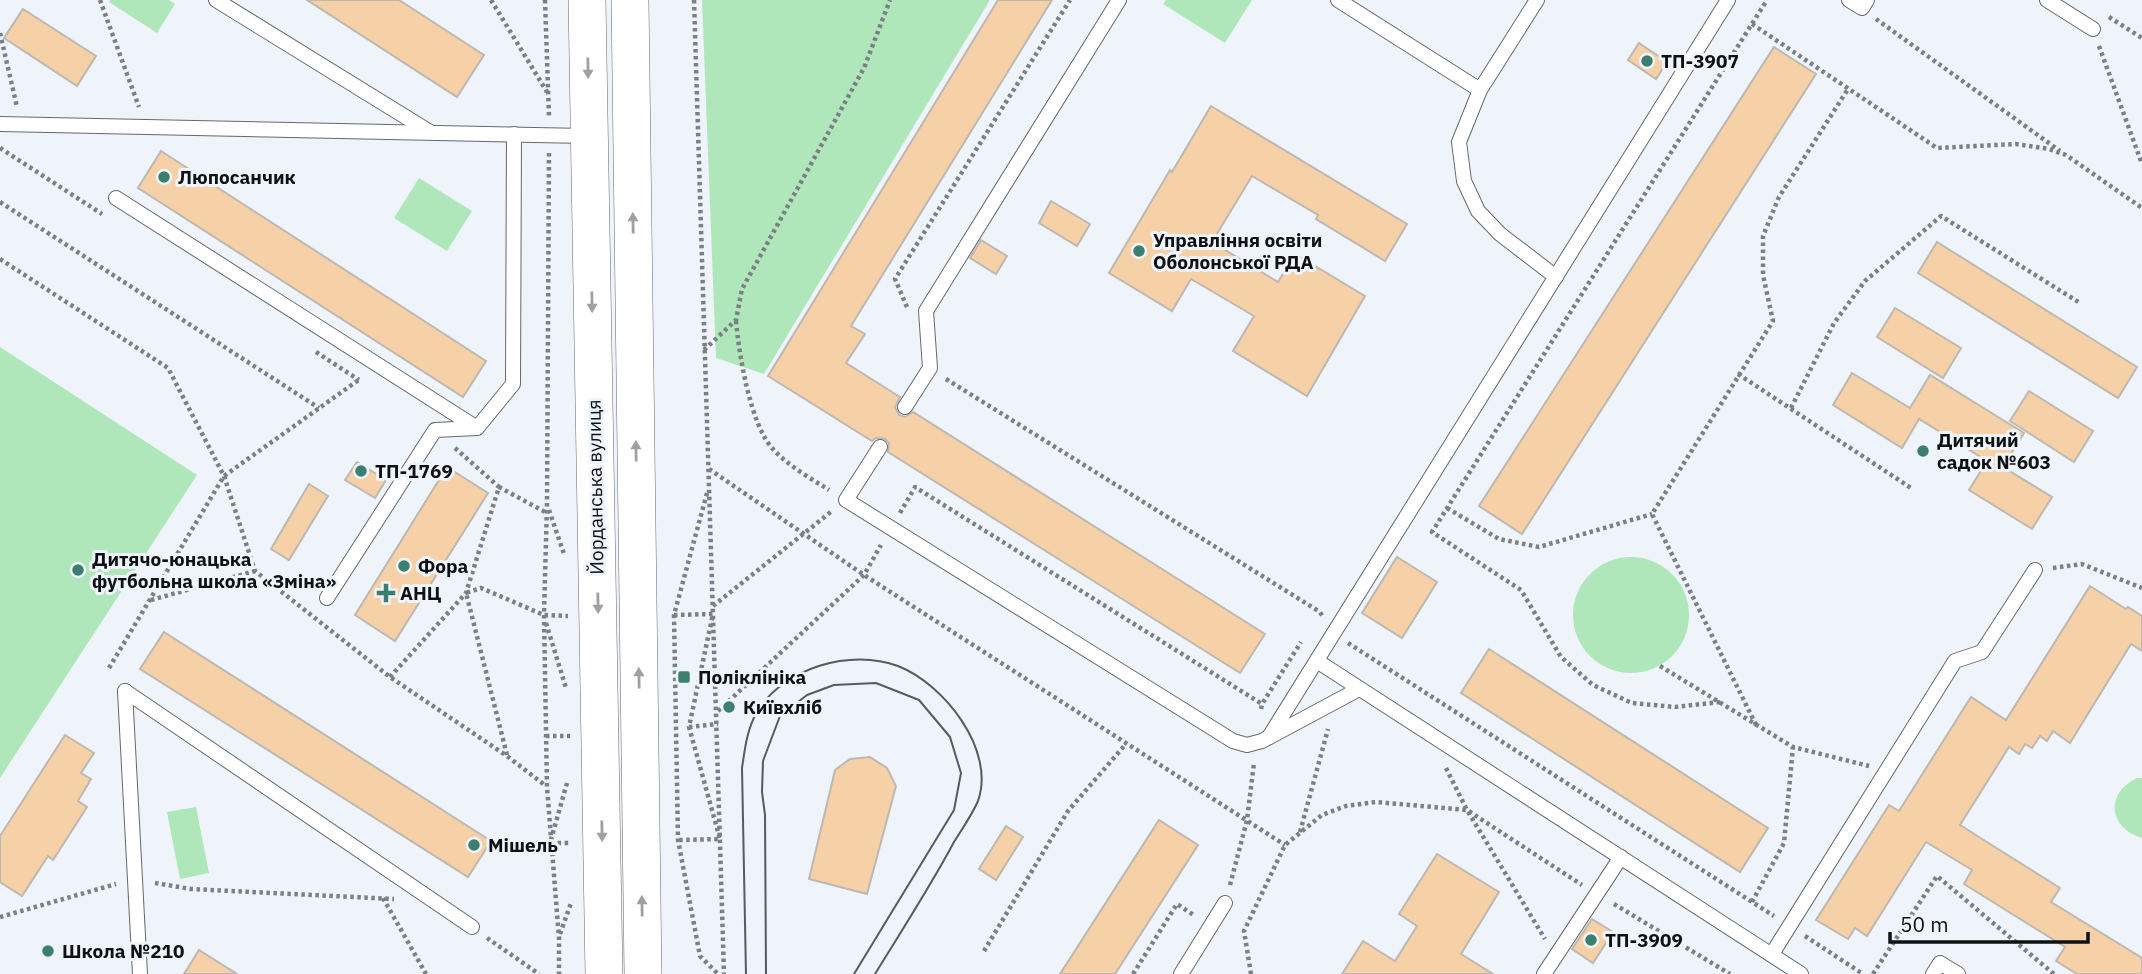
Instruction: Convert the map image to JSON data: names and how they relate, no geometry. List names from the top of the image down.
{
  "streets": {
    "main road": ["Йорданська вулиця"]
  },
  "places": {
    "other": [
      "ТП-3907",
      "Люпосанчик",
      "Управління освіти Оболонської РДА",
      "Дитячий садок №603",
      "ТП-1769",
      "Фора",
      "Дитячо-юнацька футбольна школа «Зміна»",
      "Київхліб",
      "Мішель",
      "ТП-3909",
      "Школа №210"
    ],
    "health": ["АНЦ"],
    "transit": ["Поліклініка"]
  },
  "scale_bar": "50 m"
}
